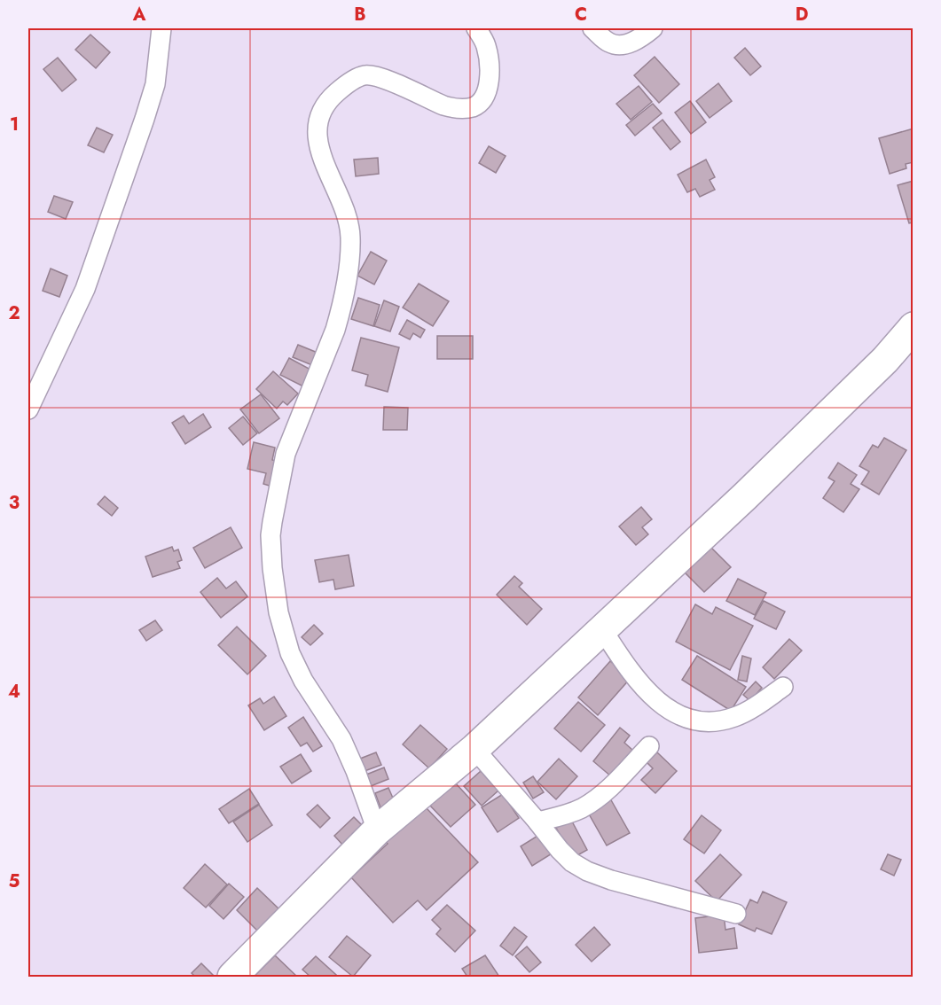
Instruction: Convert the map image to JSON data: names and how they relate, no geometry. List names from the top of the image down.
{
  "grid": {
    "columns": [
      "A",
      "B",
      "C",
      "D"
    ],
    "rows": [
      "1",
      "2",
      "3",
      "4",
      "5"
    ]
  }
}
